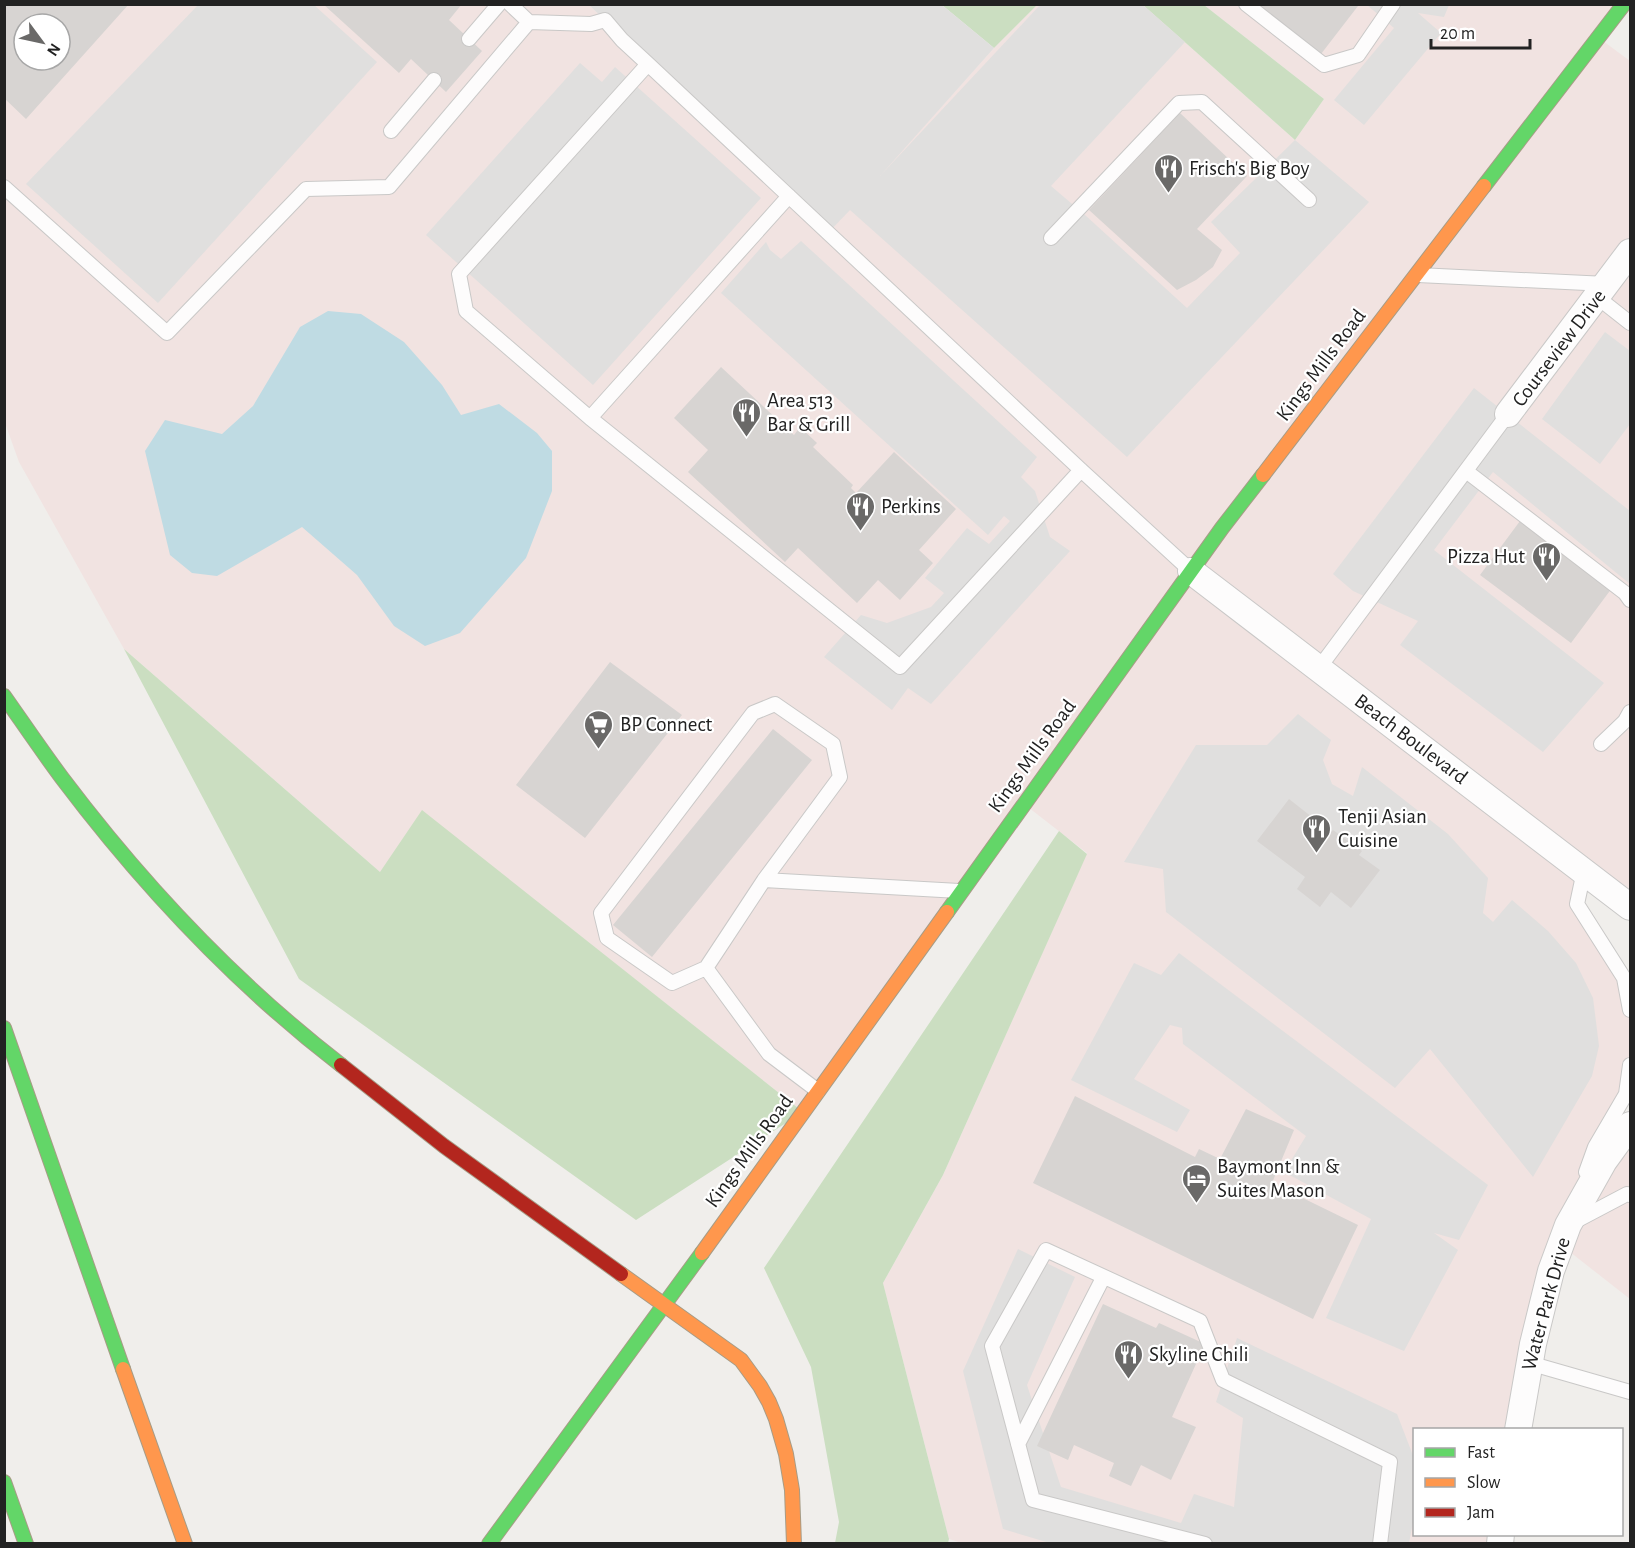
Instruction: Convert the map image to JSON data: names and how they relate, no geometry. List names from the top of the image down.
{
  "streets": {
    "main road": ["Kings Mills Road"],
    "street": ["Courseview Drive", "Beach Boulevard", "Water Park Drive"]
  },
  "crossings": [
    ["Kings Mills Road", "Beach Boulevard"]
  ],
  "places": {
    "restaurant": [
      "Frisch's Big Boy",
      "Area 513 Bar & Grill",
      "Perkins",
      "Pizza Hut",
      "Tenji Asian Cuisine",
      "Skyline Chili"
    ],
    "supermarket": ["BP Connect"],
    "hotel": ["Baymont Inn & Suites Mason"]
  },
  "legend": ["Fast", "Slow", "Jam"],
  "scale_bar": "20 m",
  "north": "bottom right"
}
